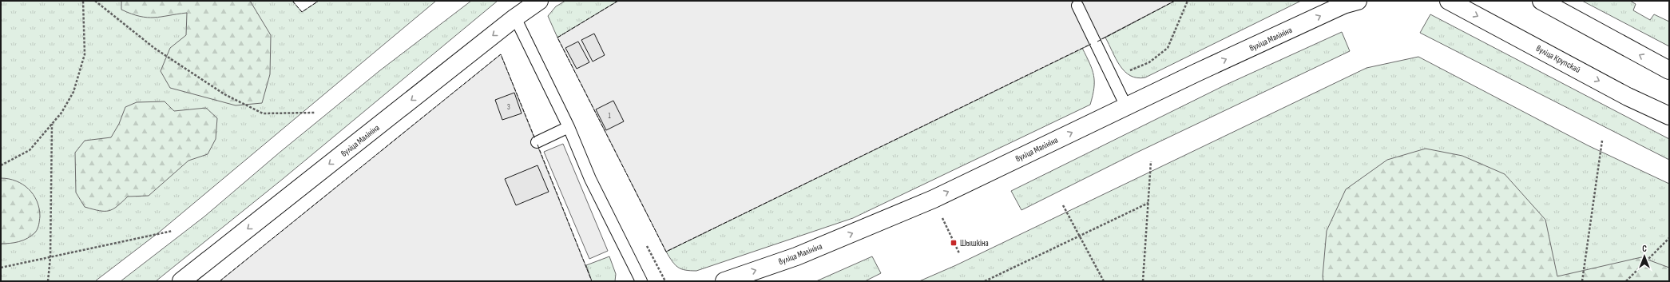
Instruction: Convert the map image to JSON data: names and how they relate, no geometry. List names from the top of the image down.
{
  "streets": {
    "main road": ["вуліца Малініна", "вуліца Крупскай"]
  },
  "places": {
    "transit": ["Шышкіна"]
  },
  "house_numbers": ["3", "1"],
  "north": "top"
}
